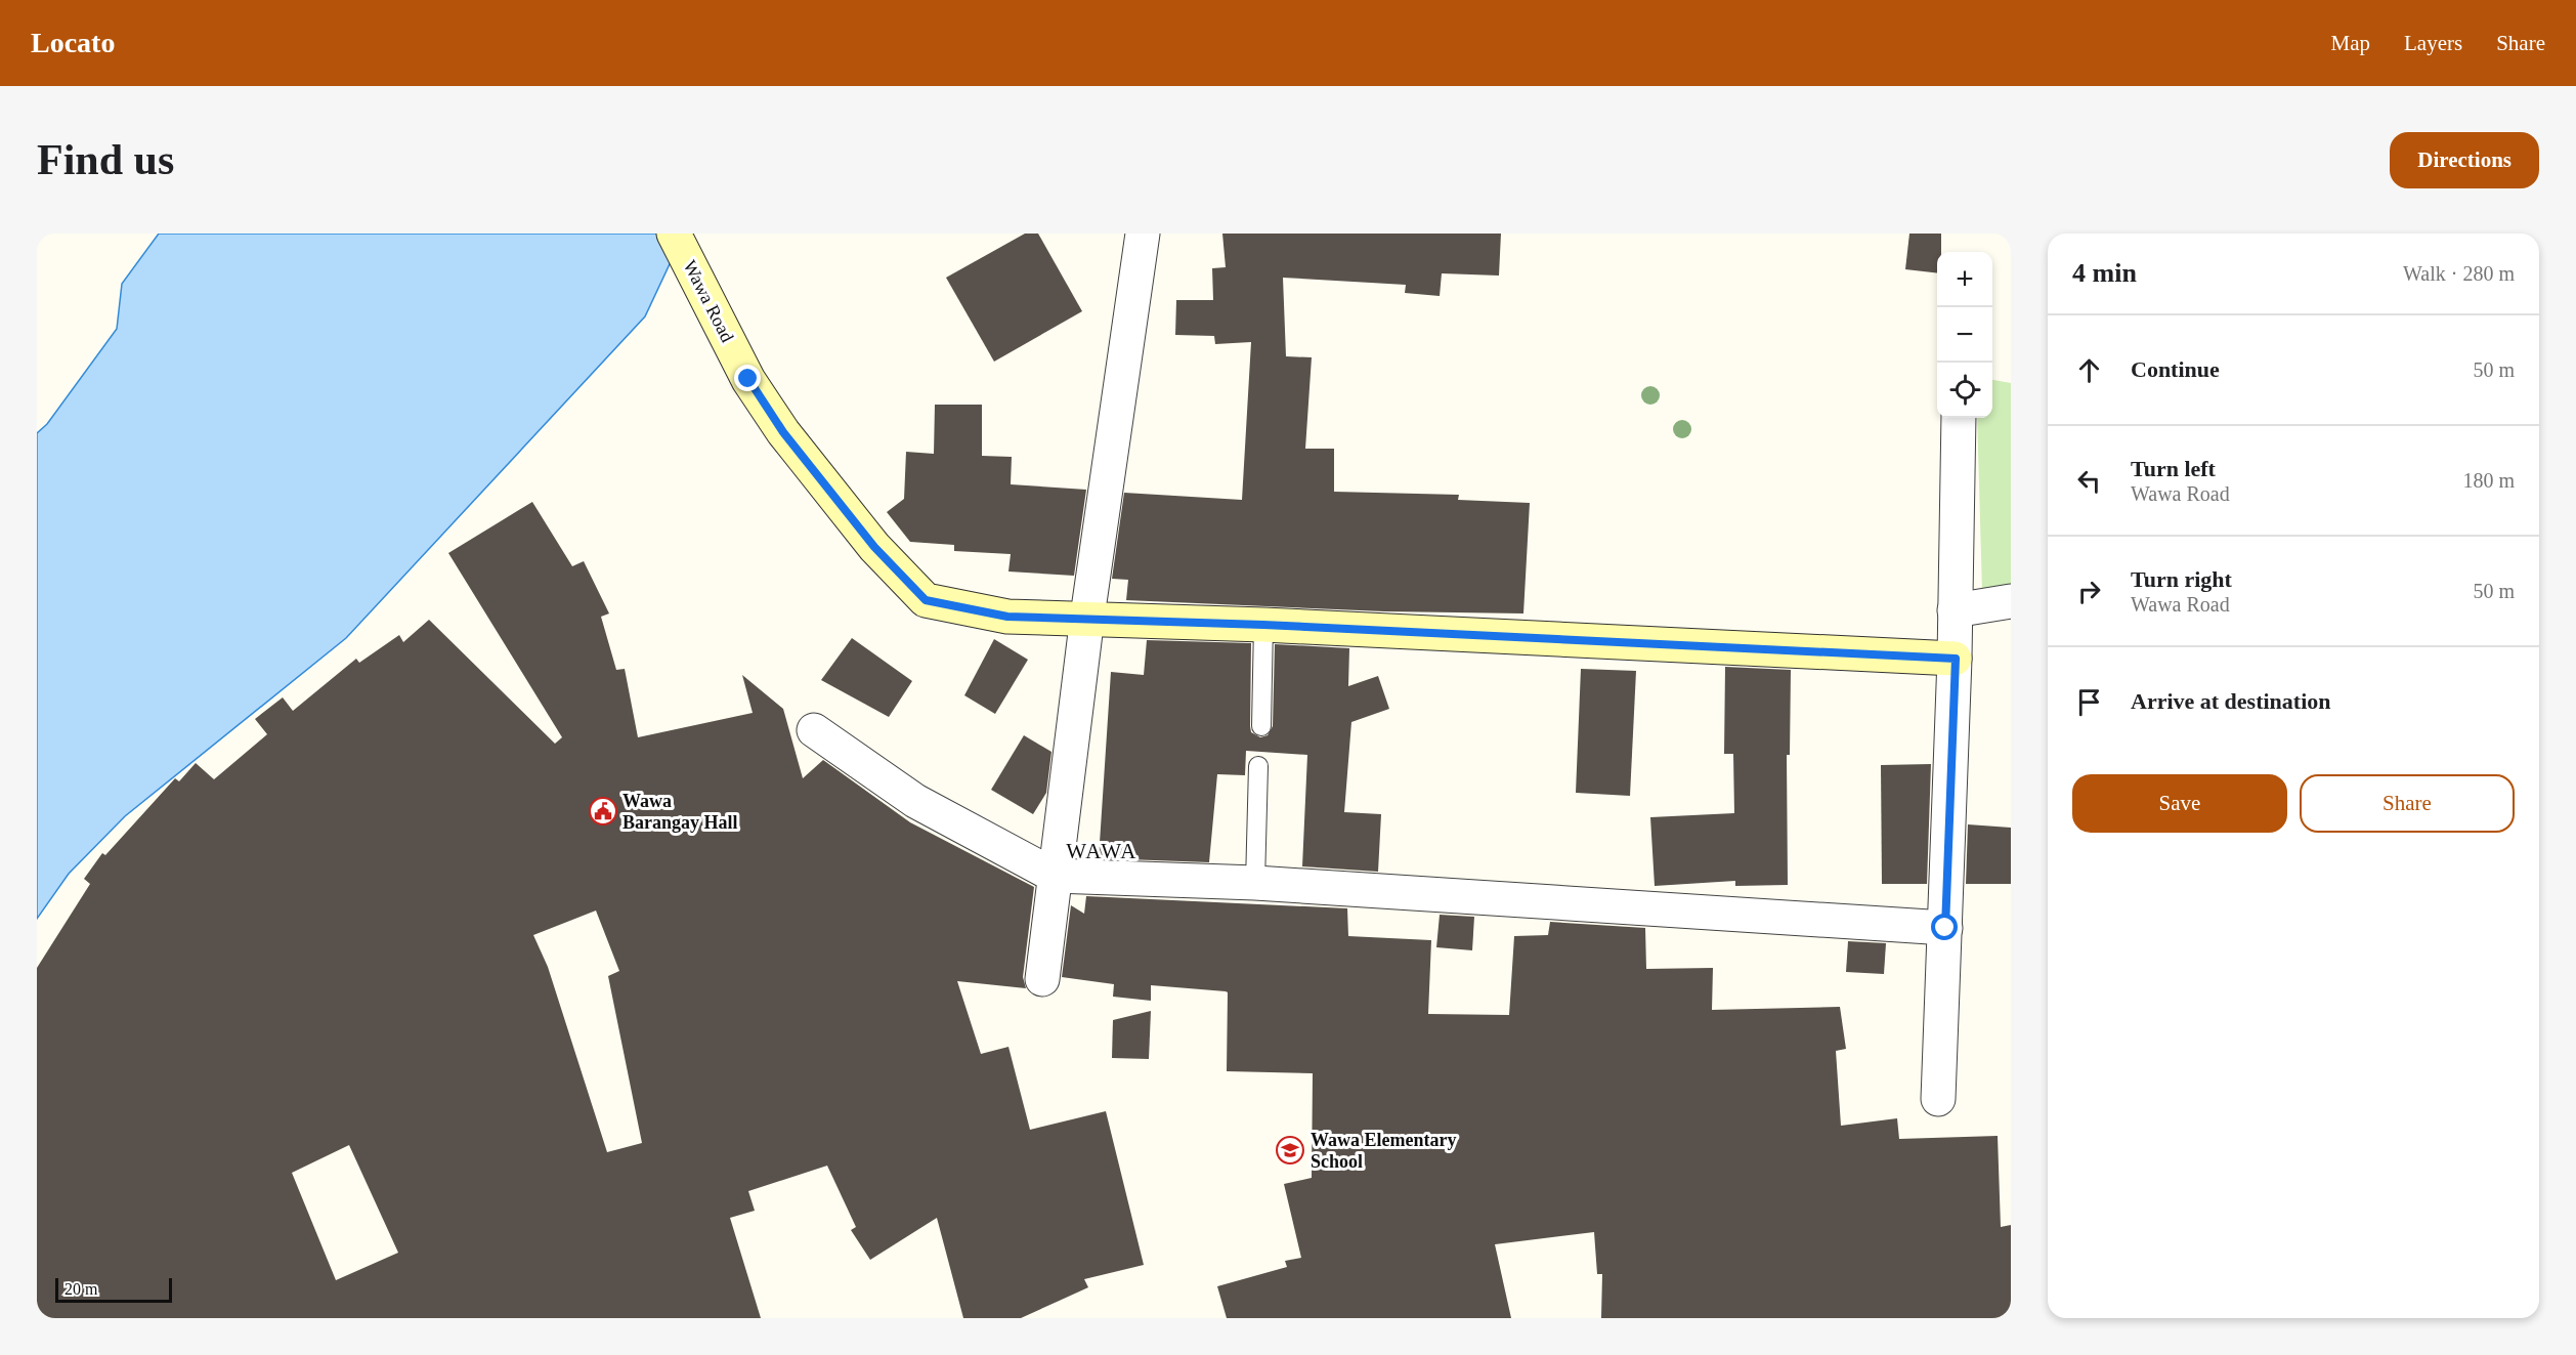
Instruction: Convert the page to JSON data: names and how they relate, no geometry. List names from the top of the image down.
{
  "streets": {
    "street": ["Wawa Road"]
  },
  "districts": ["WAWA"],
  "places": {
    "public building": ["Wawa Barangay Hall"],
    "school or university": ["Wawa Elementary School"]
  },
  "scale_bar": "20 m",
  "page": {
    "header": "Locato",
    "nav": ["Map", "Layers", "Share"],
    "buttons": [
      "Directions",
      ["Save", "Share"]
    ],
    "title": "Find us",
    "heading": ["4 min", "Walk · 280 m"],
    "map_buttons": ["+", "−"],
    "list": [
      ["Continue", "50 m"],
      ["Turn left", "Wawa Road", "180 m"],
      ["Turn right", "Wawa Road", "50 m"],
      "Arrive at destination"
    ],
    "scale": "20 m"
  }
}
